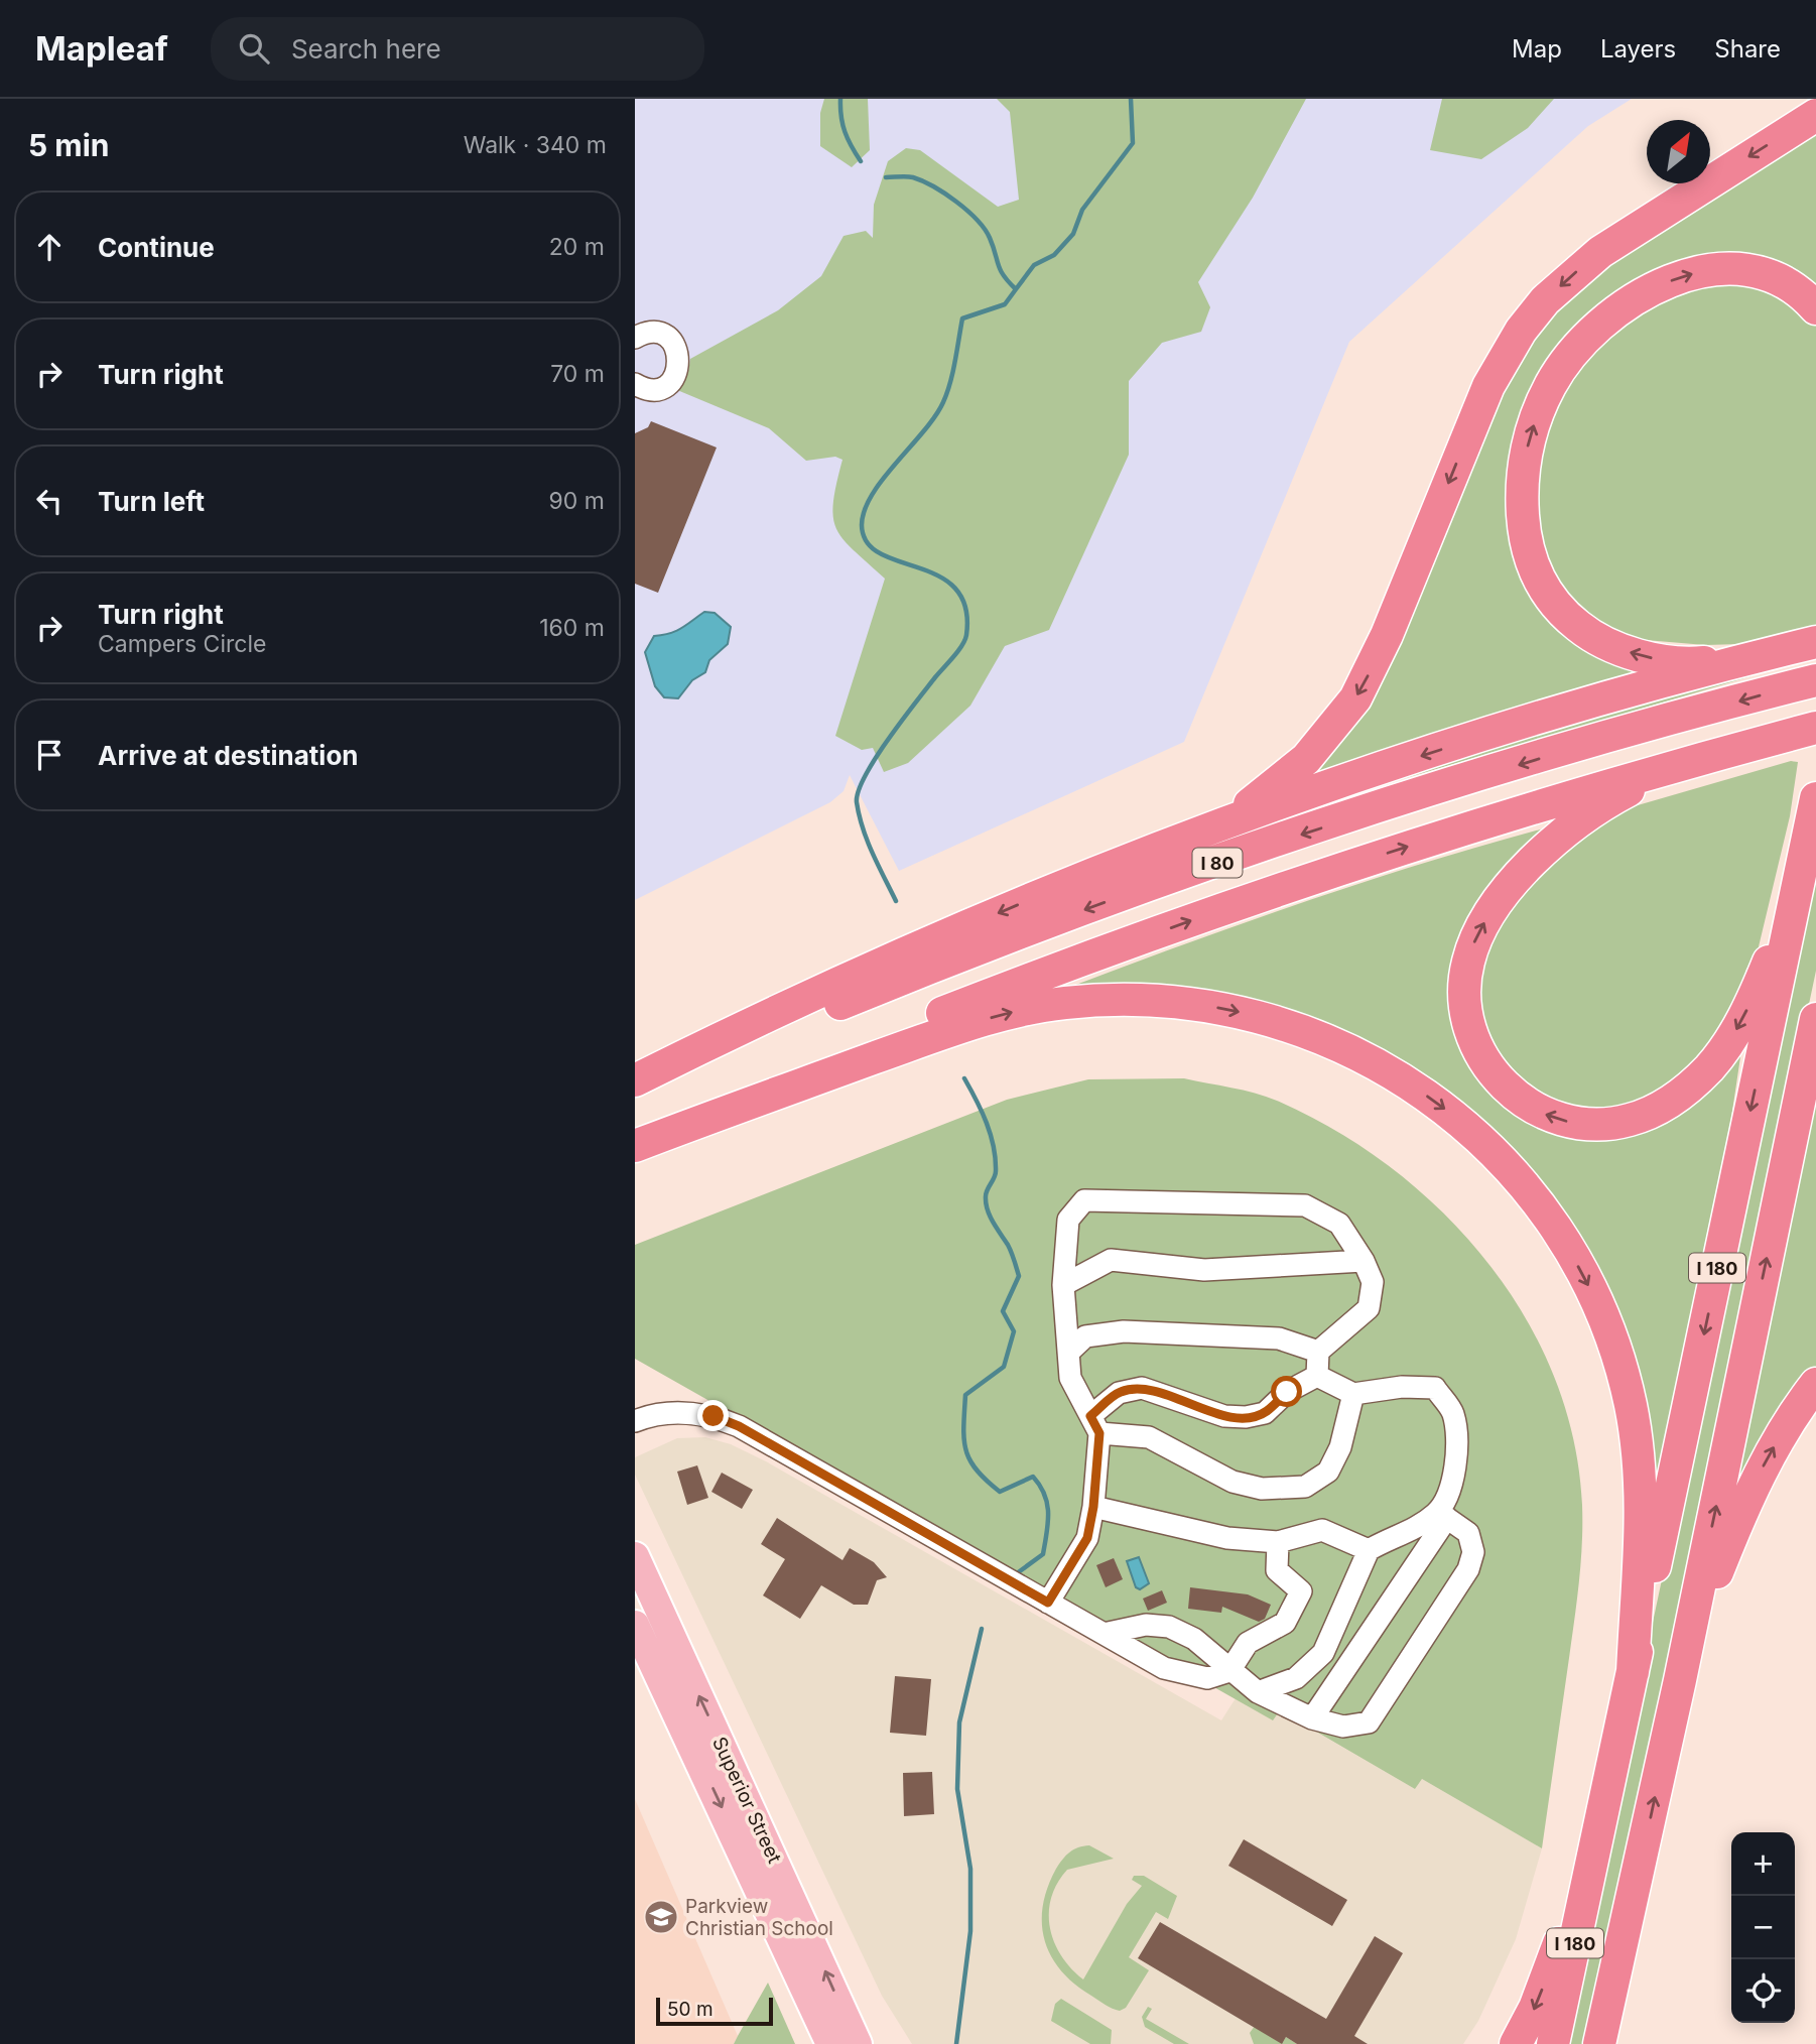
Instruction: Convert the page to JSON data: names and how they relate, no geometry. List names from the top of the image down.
{
  "streets": {
    "highway": ["I 80", "I 180"],
    "main road": ["Superior Street"]
  },
  "places": {
    "school or university": ["Parkview Christian School"]
  },
  "scale_bar": "50 m",
  "north": "top right",
  "page": {
    "header": "Mapleaf",
    "search": "Search here",
    "nav": ["Map", "Layers", "Share"],
    "heading": ["5 min", "Walk · 340 m"],
    "list": [
      ["Continue", "20 m"],
      ["Turn right", "70 m"],
      ["Turn left", "90 m"],
      ["Turn right", "Campers Circle", "160 m"],
      "Arrive at destination"
    ],
    "map_buttons": ["+", "−"],
    "scale": "50 m"
  }
}
